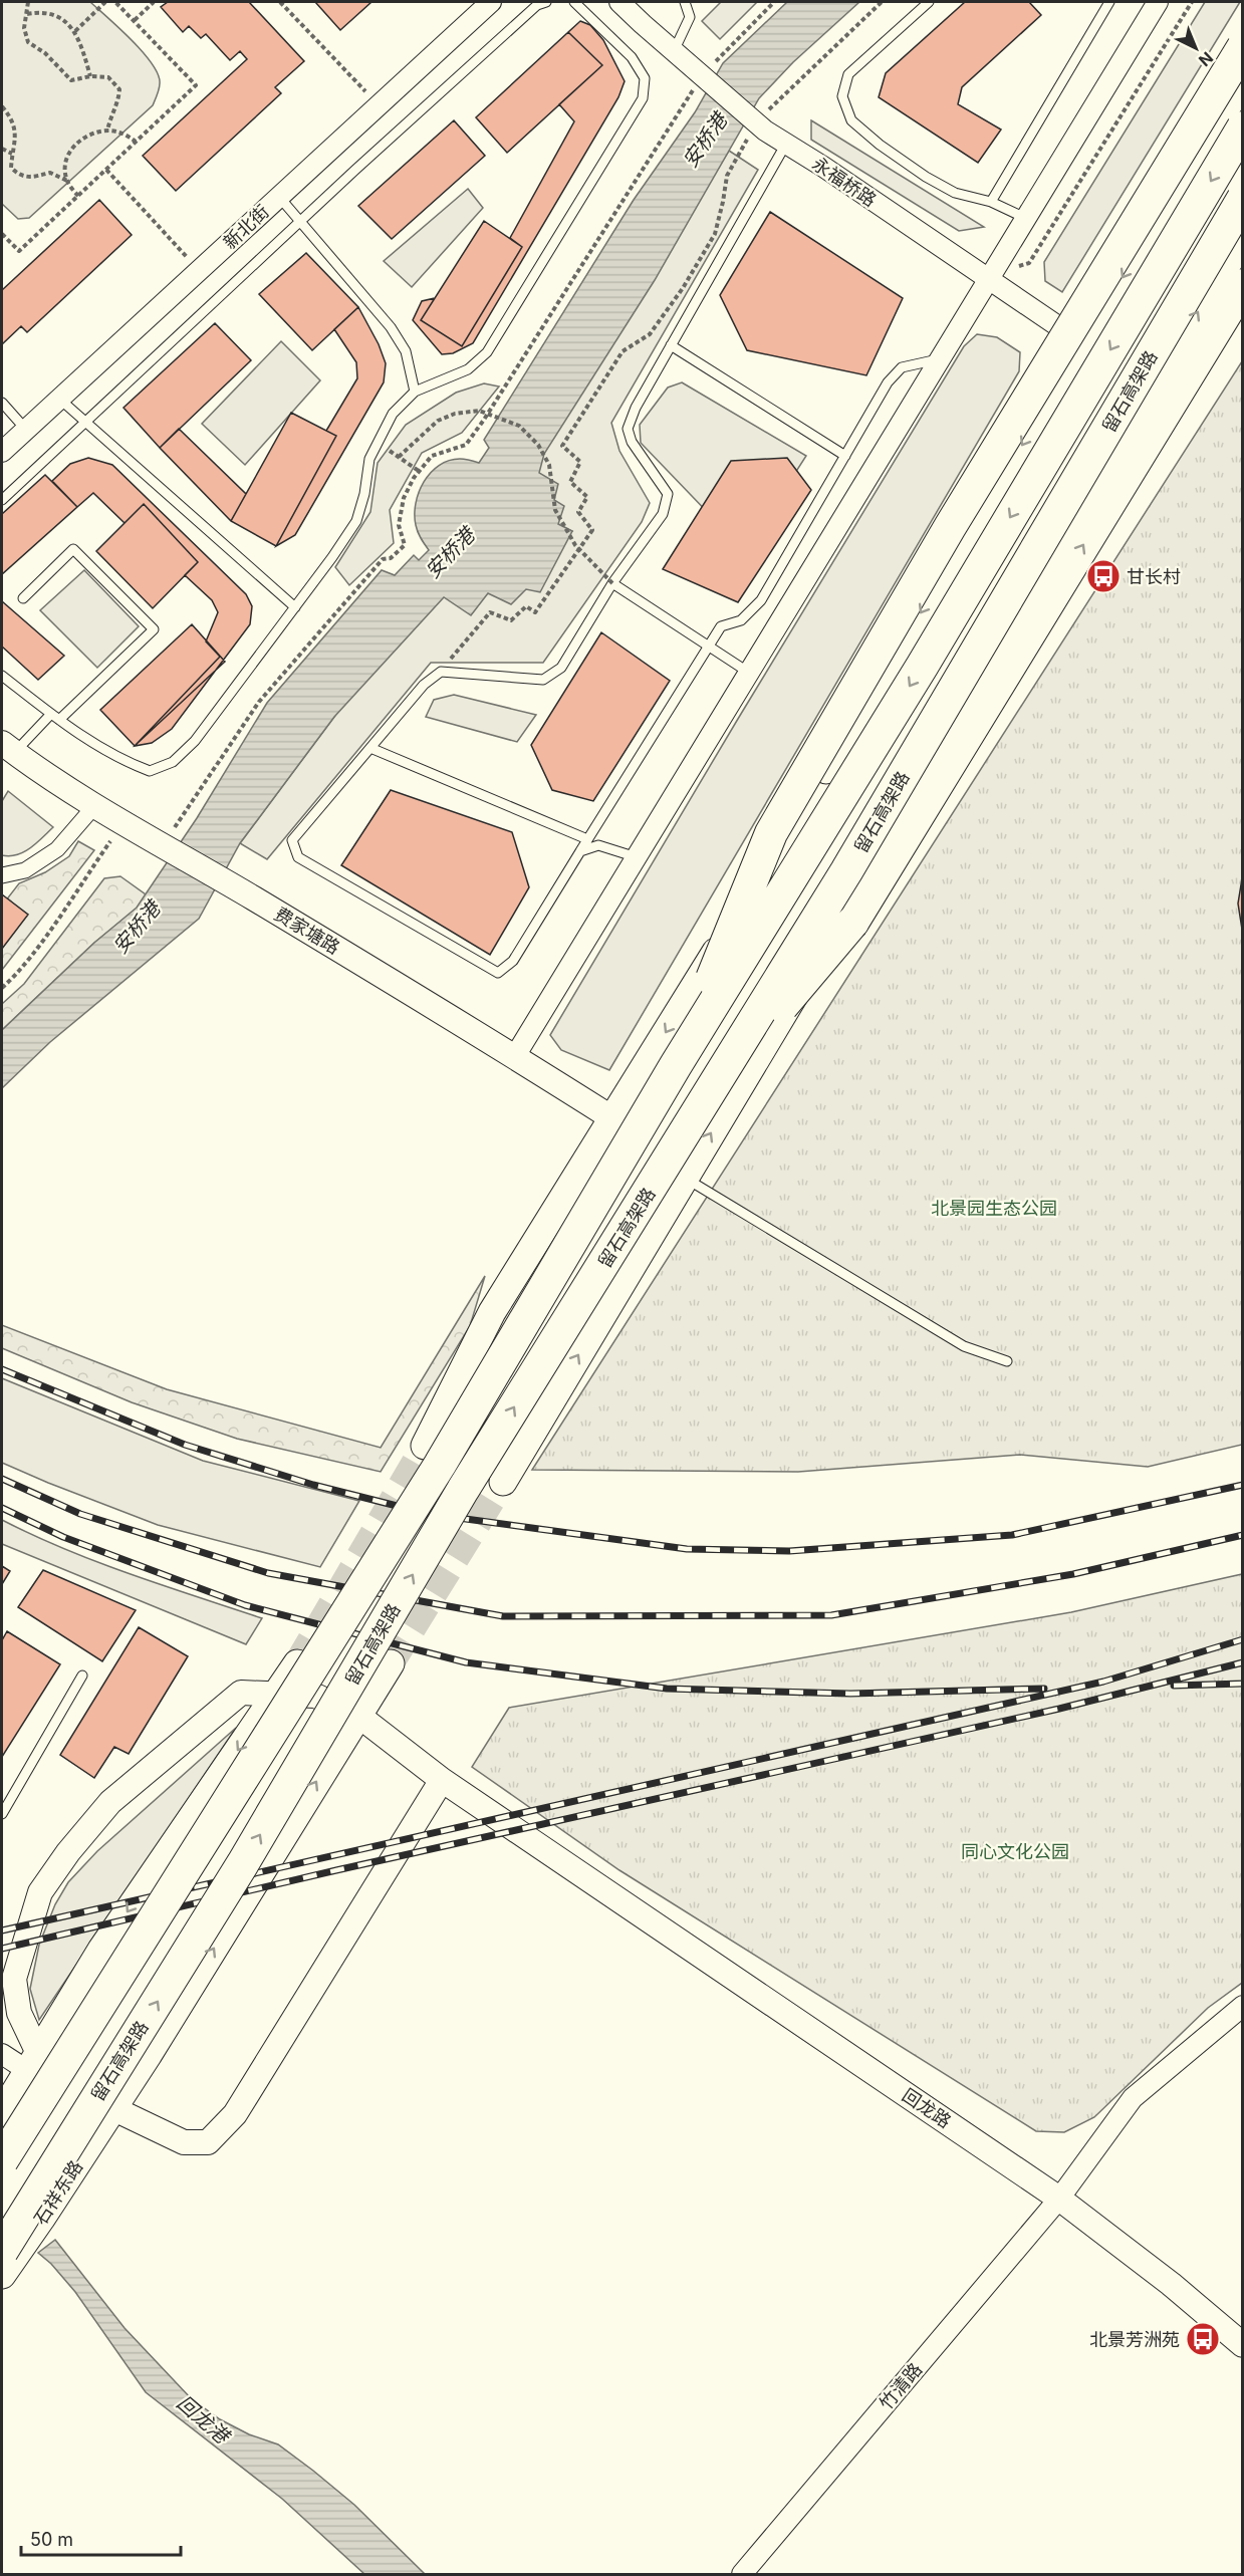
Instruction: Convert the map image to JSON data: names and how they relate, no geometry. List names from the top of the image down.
{
  "streets": {
    "highway": ["留石高架路"],
    "street": [
      "永福桥路",
      "新北街",
      "费家塘路",
      "回龙路",
      "竹清路"
    ]
  },
  "crossings": [
    ["回龙路", "竹清路"]
  ],
  "water": ["安桥港", "回龙港"],
  "parks": ["北景园生态公园", "同心文化公园"],
  "places": {
    "bus stop": ["甘长村", "北景芳洲苑"]
  },
  "scale_bar": "50 m",
  "north": "bottom right"
}
